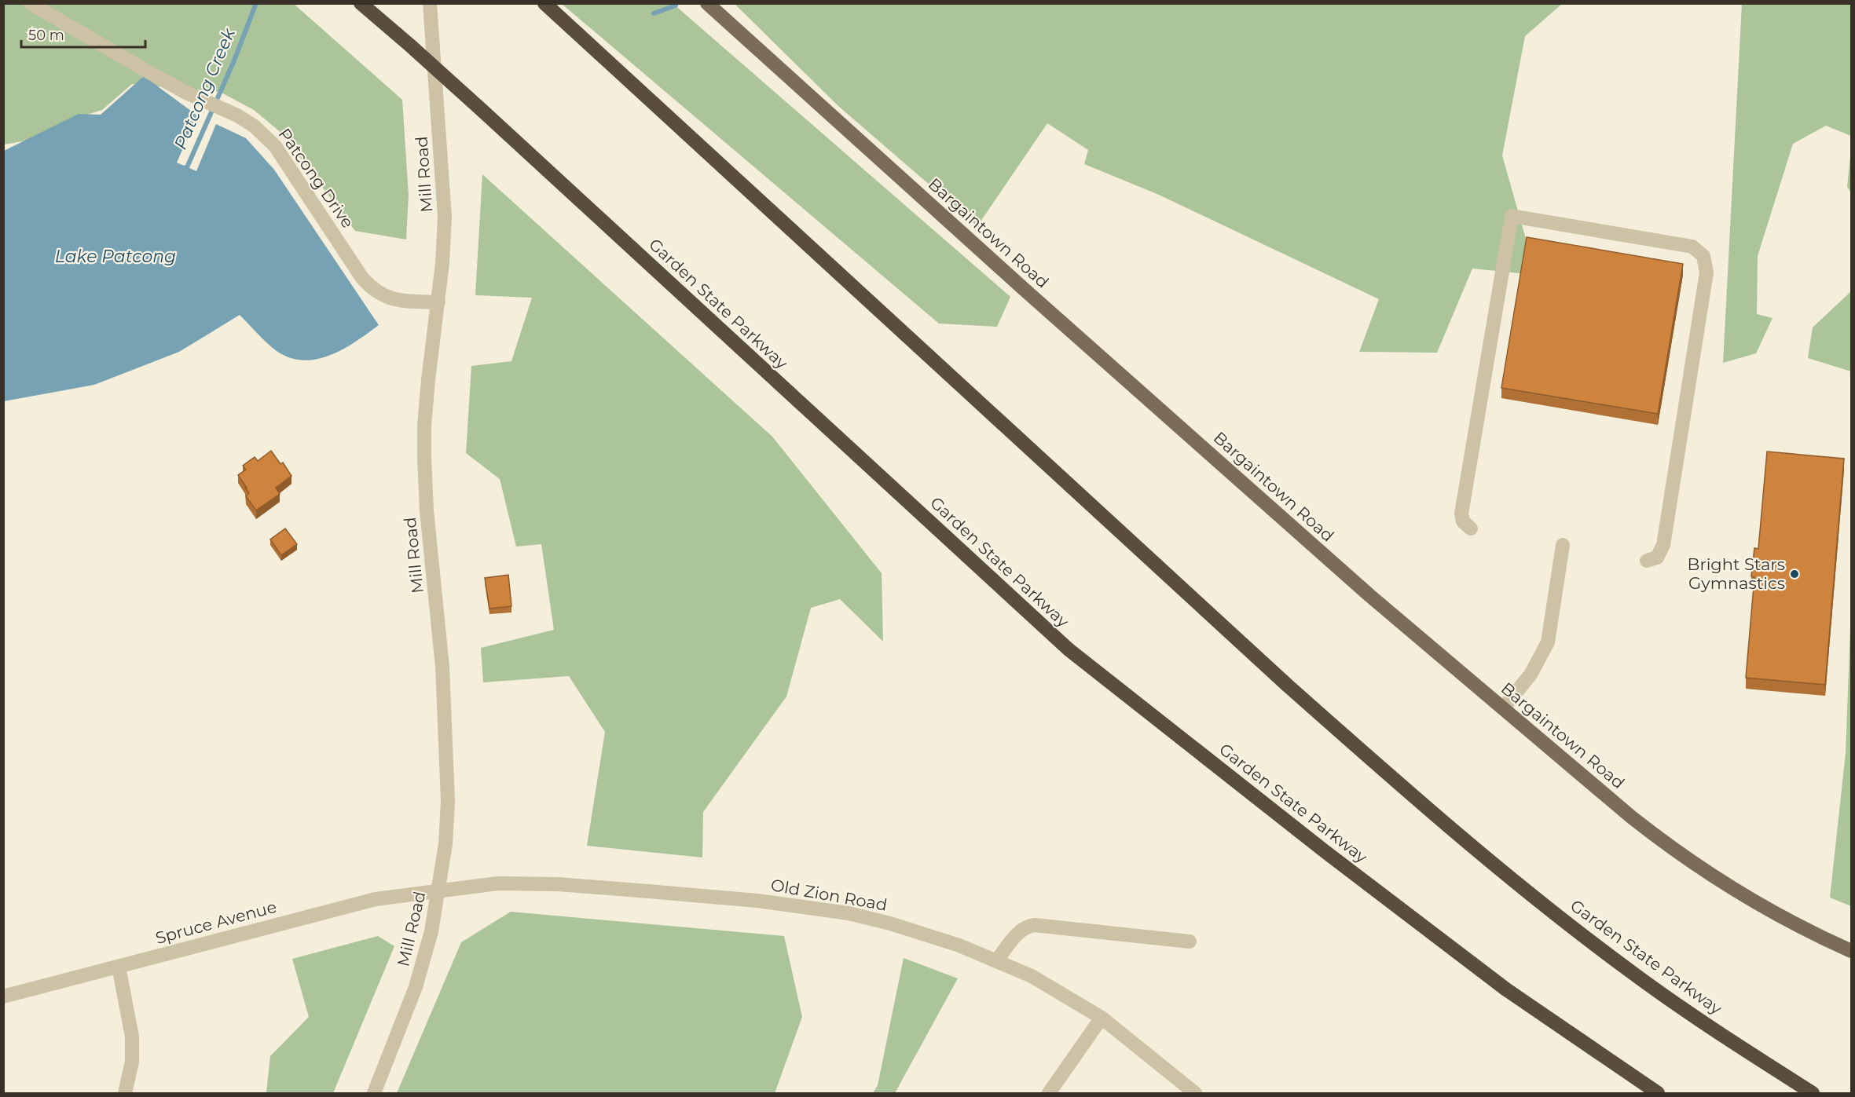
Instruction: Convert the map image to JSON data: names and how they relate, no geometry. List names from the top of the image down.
{
  "streets": {
    "highway": ["Garden State Parkway"],
    "main road": ["Bargaintown Road"],
    "street": [
      "Mill Road",
      "Patcong Drive",
      "Old Zion Road",
      "Spruce Avenue"
    ]
  },
  "crossings": [
    ["Mill Road", "Patcong Drive"],
    ["Mill Road", "Old Zion Road"],
    ["Mill Road", "Spruce Avenue"],
    ["Old Zion Road", "Spruce Avenue"]
  ],
  "water": ["Patcong Creek", "Lake Patcong"],
  "places": ["Bright Stars Gymnastics"],
  "scale_bar": "50 m"
}
